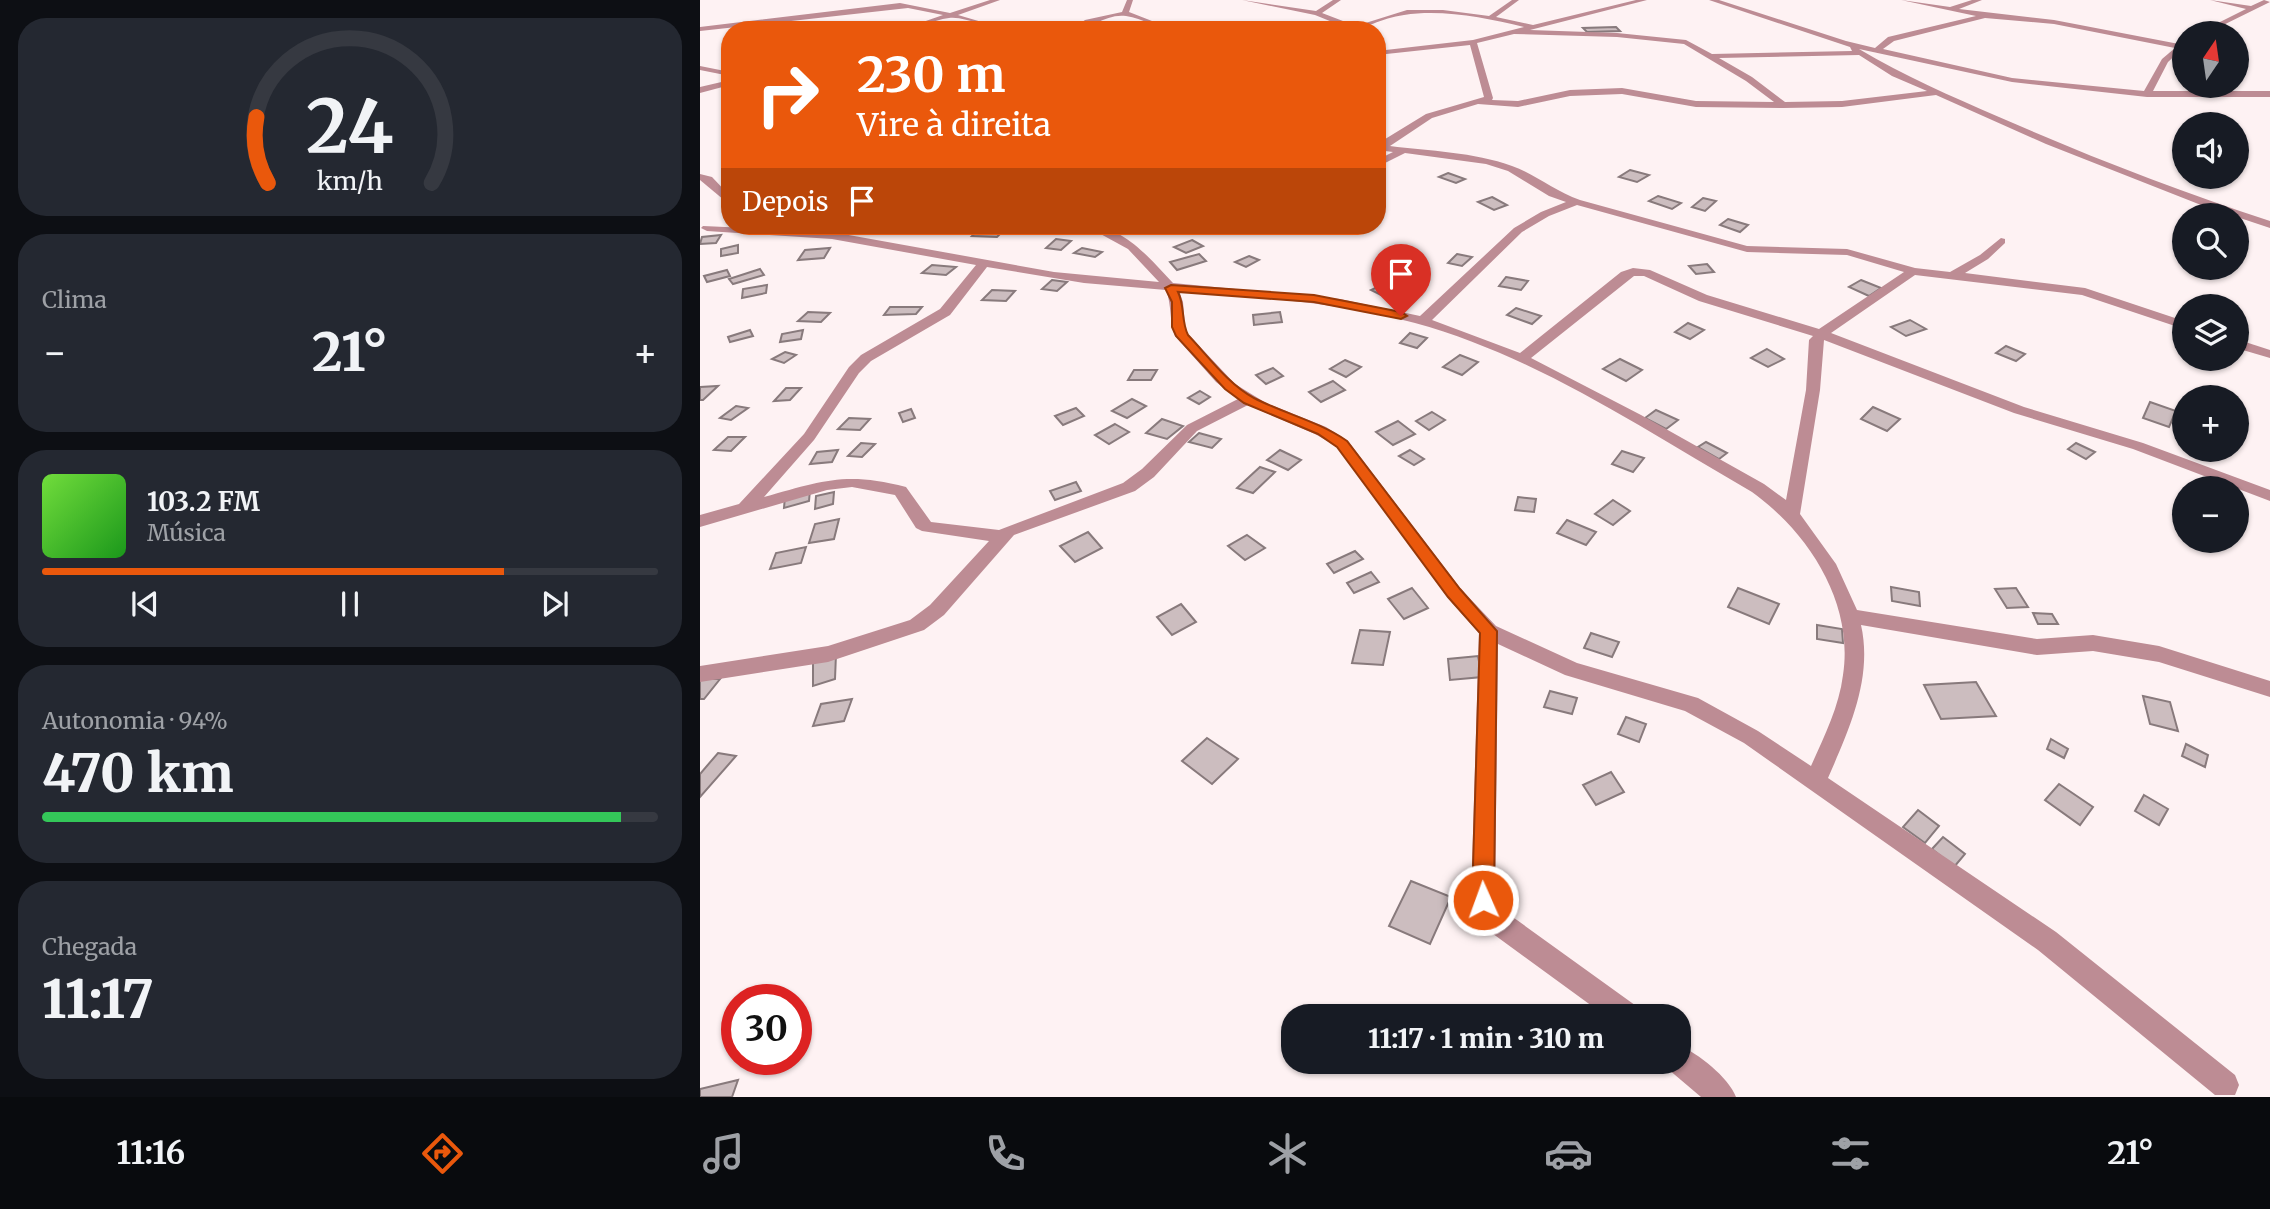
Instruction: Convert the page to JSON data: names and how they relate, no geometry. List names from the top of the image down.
{
  "north": "top",
  "page": {
    "map_buttons": ["+", "−"],
    "turn": ["230 m", "Vire à direita"],
    "then": "Depois",
    "tile": [
      "Clima",
      ["Autonomia · 94%", "470 km"],
      ["Chegada", "11:17"]
    ],
    "heat": ["−", "21°", "+"],
    "song": ["103.2 FM", "Música"],
    "limit": "30",
    "trip": "11:17 · 1 min · 310 m",
    "tabs": ["11:16", "21°"],
    "gauge": ["24", "km/h"]
  }
}
